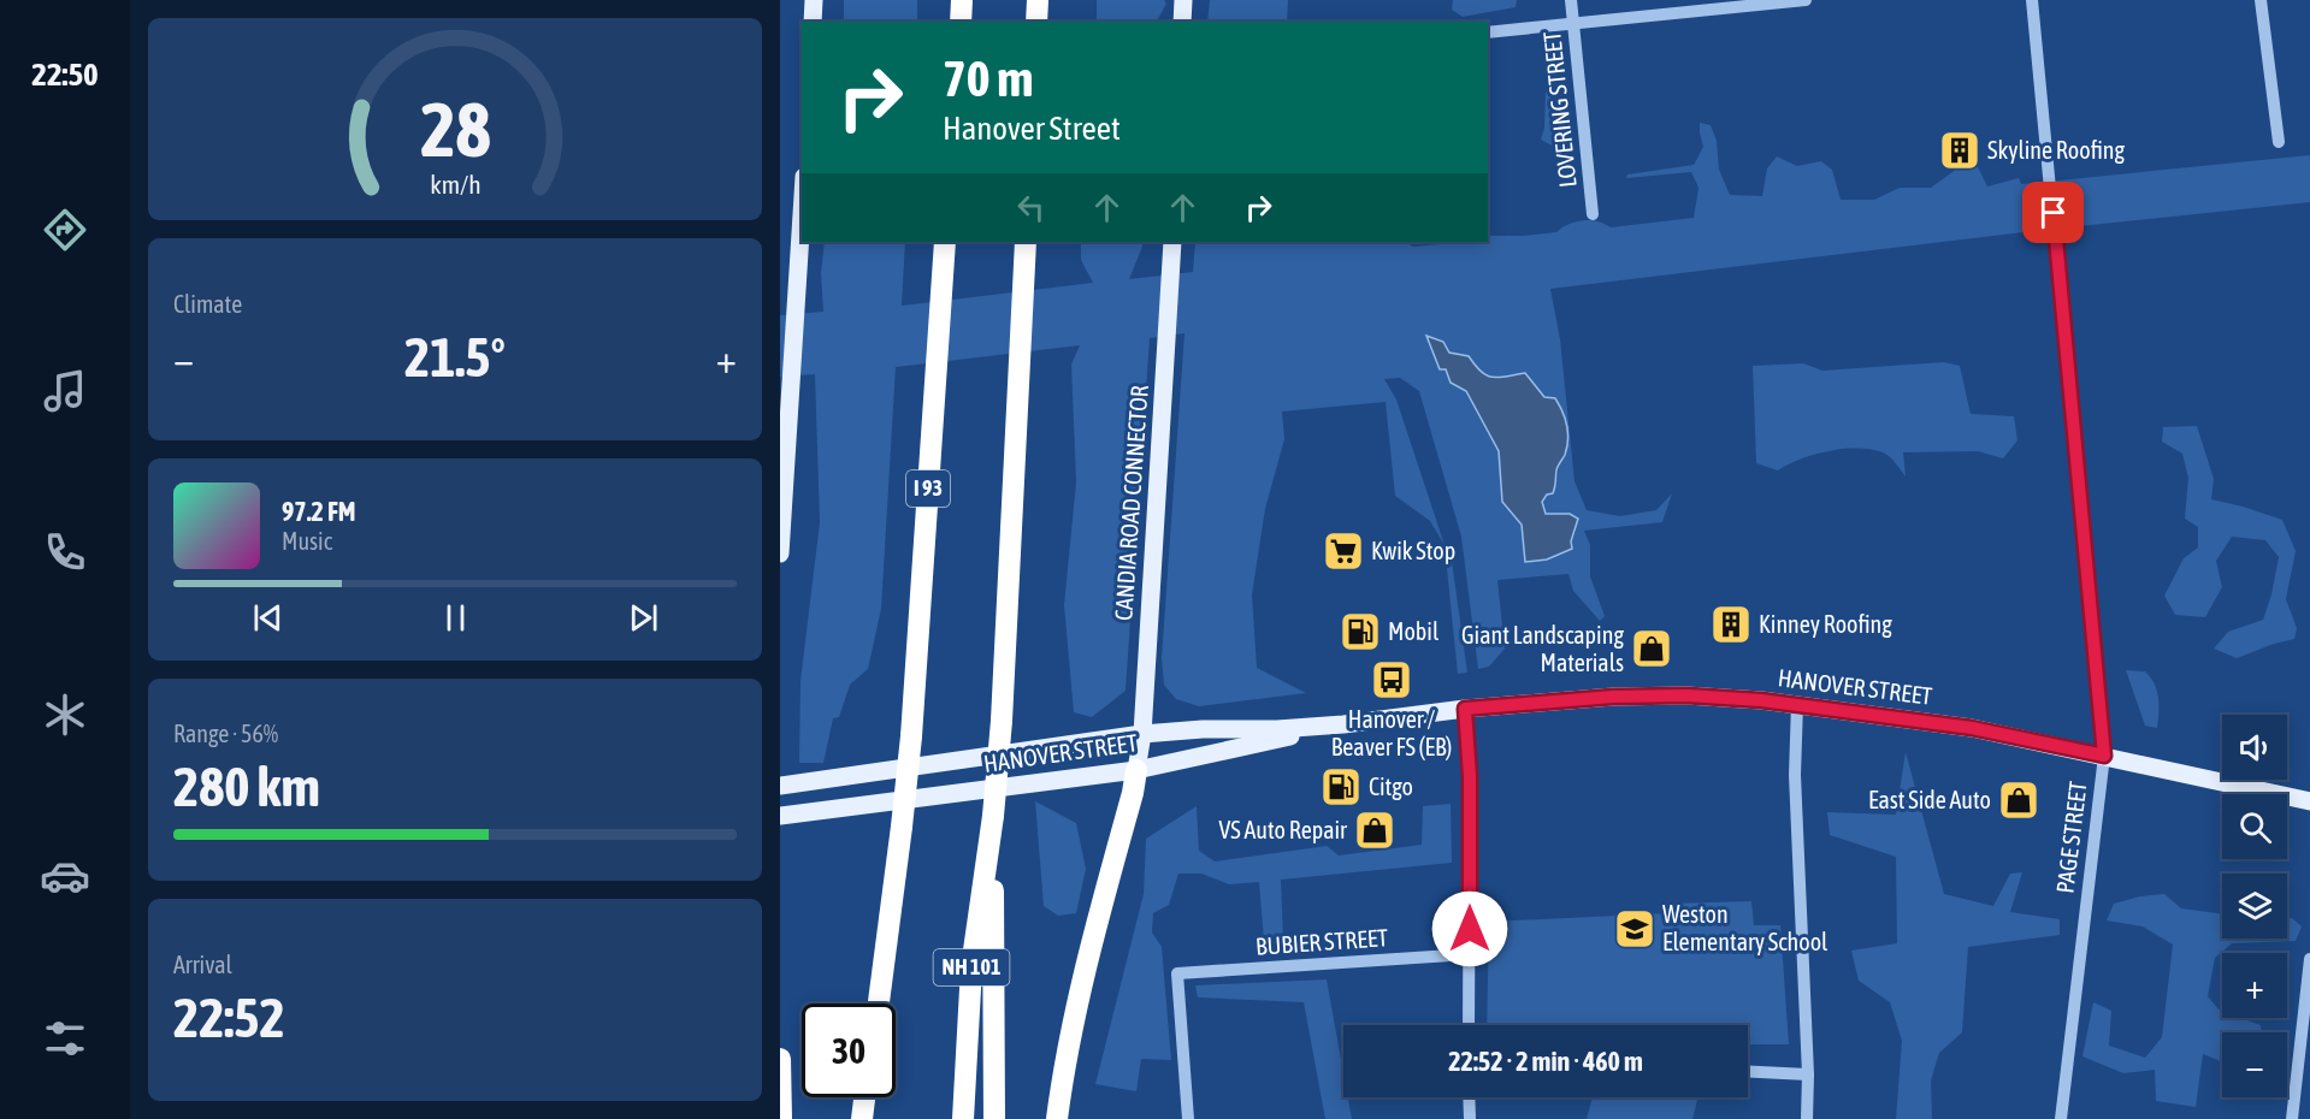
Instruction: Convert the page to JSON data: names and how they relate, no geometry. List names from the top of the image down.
{
  "streets": {
    "highway": ["I 93", "NH 101"],
    "main road": ["CANDIA ROAD CONNECTOR", "HANOVER STREET"],
    "street": ["LOVERING STREET", "PAGE STREET", "BUBIER STREET"]
  },
  "crossings": [
    ["CANDIA ROAD CONNECTOR", "HANOVER STREET"],
    ["HANOVER STREET", "PAGE STREET"]
  ],
  "places": {
    "building": ["Skyline Roofing", "Kinney Roofing"],
    "supermarket": ["Kwik Stop"],
    "fuel station": ["Mobil", "Citgo"],
    "shop": ["Giant Landscaping Materials", "East Side Auto", "VS Auto Repair"],
    "bus stop": ["Hanover / Beaver FS (EB)"],
    "school or university": ["Weston Elementary School"]
  },
  "page": {
    "tabs": "22:50",
    "turn": ["70 m", "Hanover Street"],
    "tile": [
      "Climate",
      ["Range · 56%", "280 km"],
      ["Arrival", "22:52"]
    ],
    "heat": ["−", "21.5°", "+"],
    "song": ["97.2 FM", "Music"],
    "map_buttons": ["+", "−"],
    "limit": "30",
    "trip": "22:52 · 2 min · 460 m",
    "gauge": ["28", "km/h"]
  }
}
